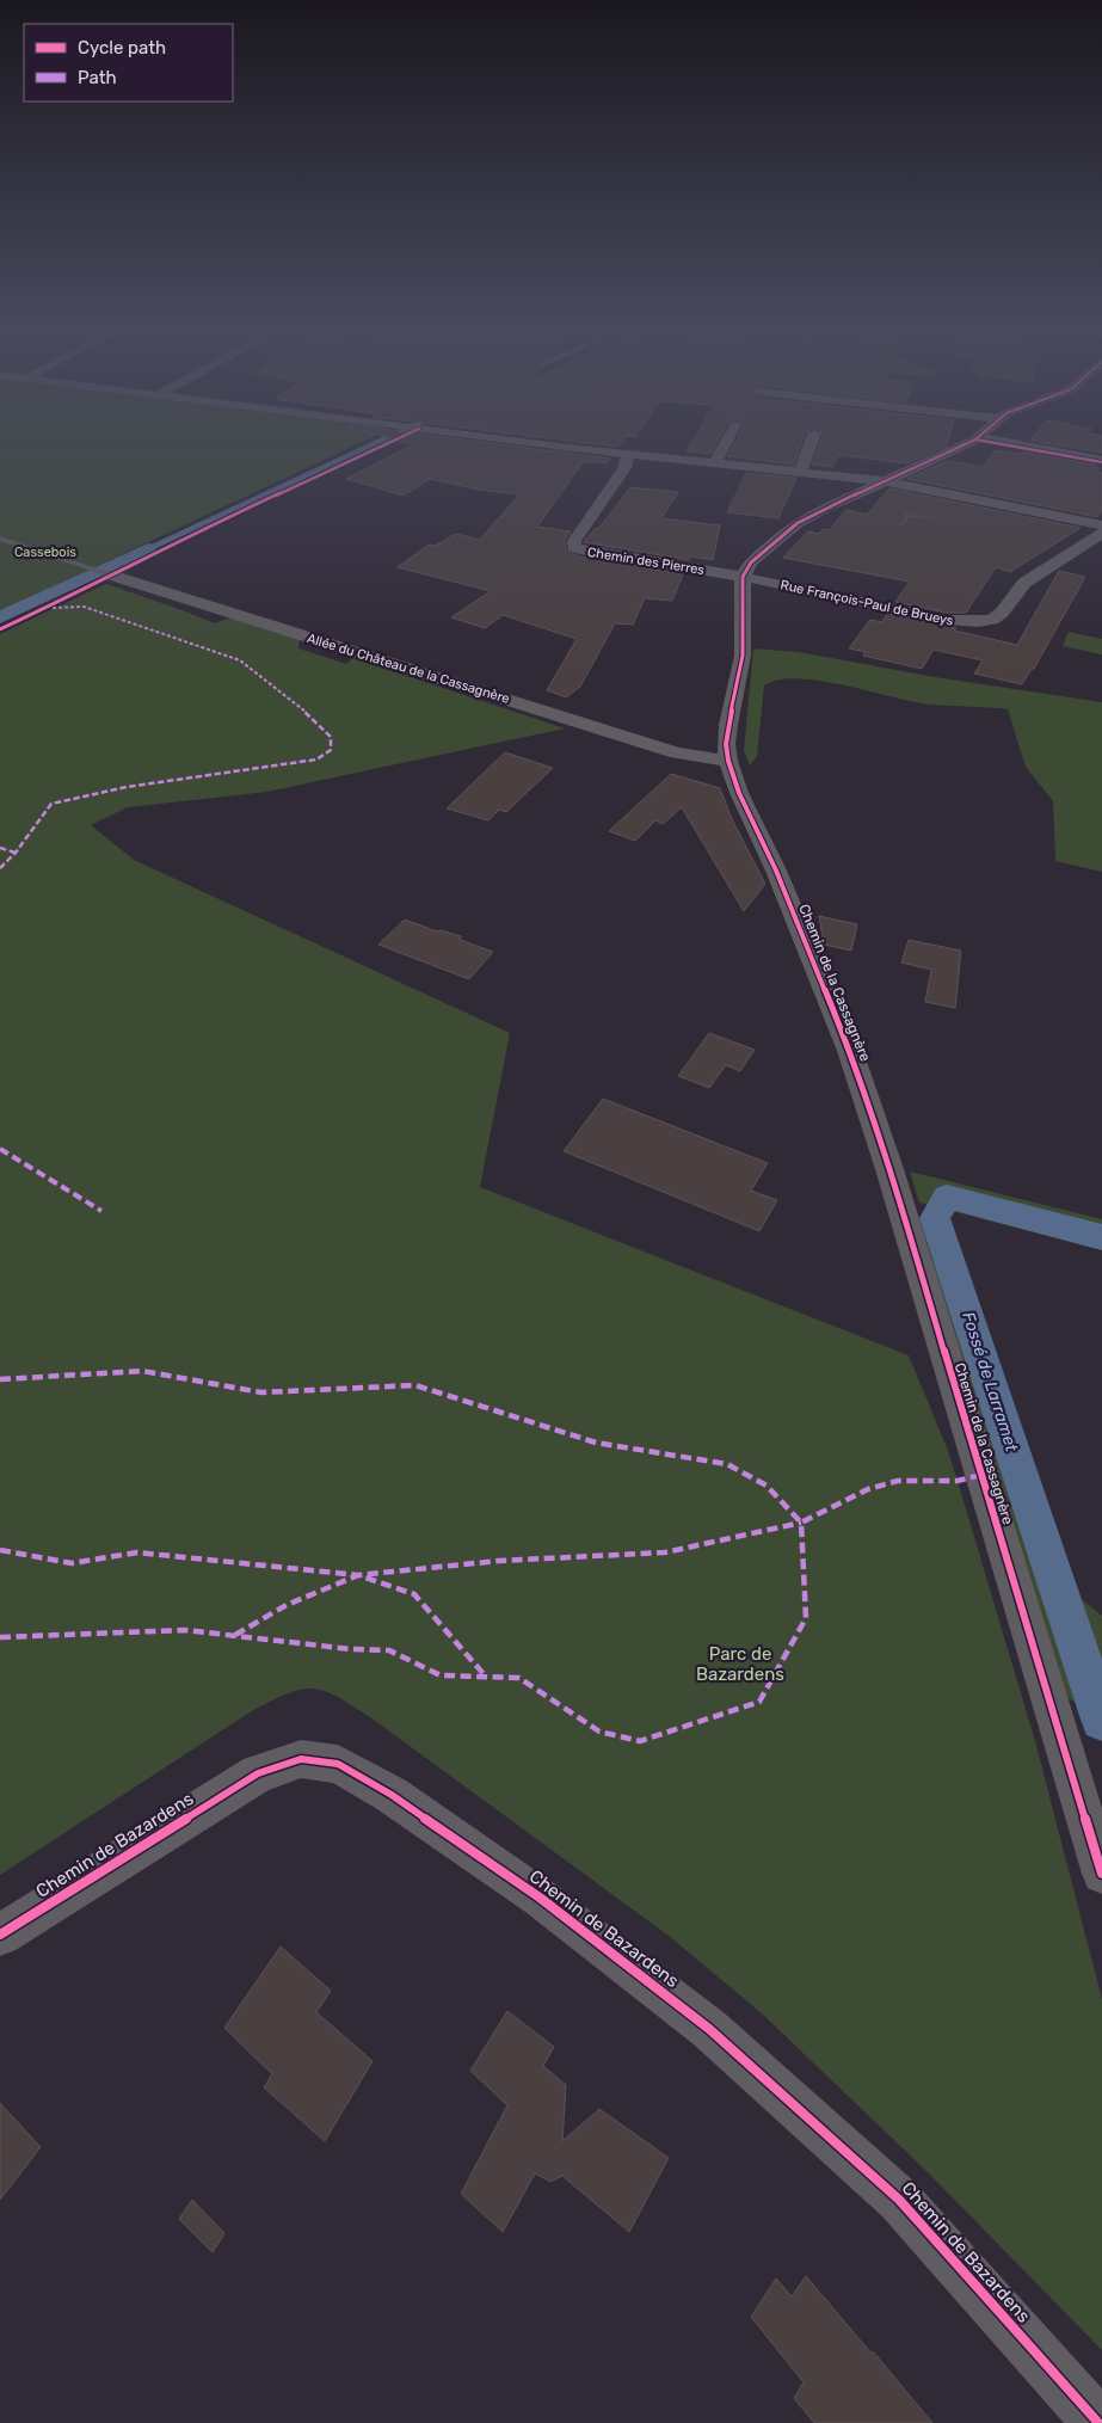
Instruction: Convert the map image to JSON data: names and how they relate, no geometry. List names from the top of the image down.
{
  "streets": {
    "street": [
      "Chemin des Pierres",
      "Rue François-Paul de Brueys",
      "Allée du Château de la Cassagnère",
      "Chemin de la Cassagnère",
      "Chemin de Bazardens"
    ]
  },
  "crossings": [
    ["Chemin des Pierres", "Rue François-Paul de Brueys"],
    ["Chemin des Pierres", "Chemin de la Cassagnère"],
    ["Rue François-Paul de Brueys", "Chemin de la Cassagnère"],
    ["Allée du Château de la Cassagnère", "Chemin de la Cassagnère"]
  ],
  "water": ["Fossé de Larramet"],
  "parks": ["Cassebois", "Parc de Bazardens"],
  "legend": ["Cycle path", "Path"]
}
